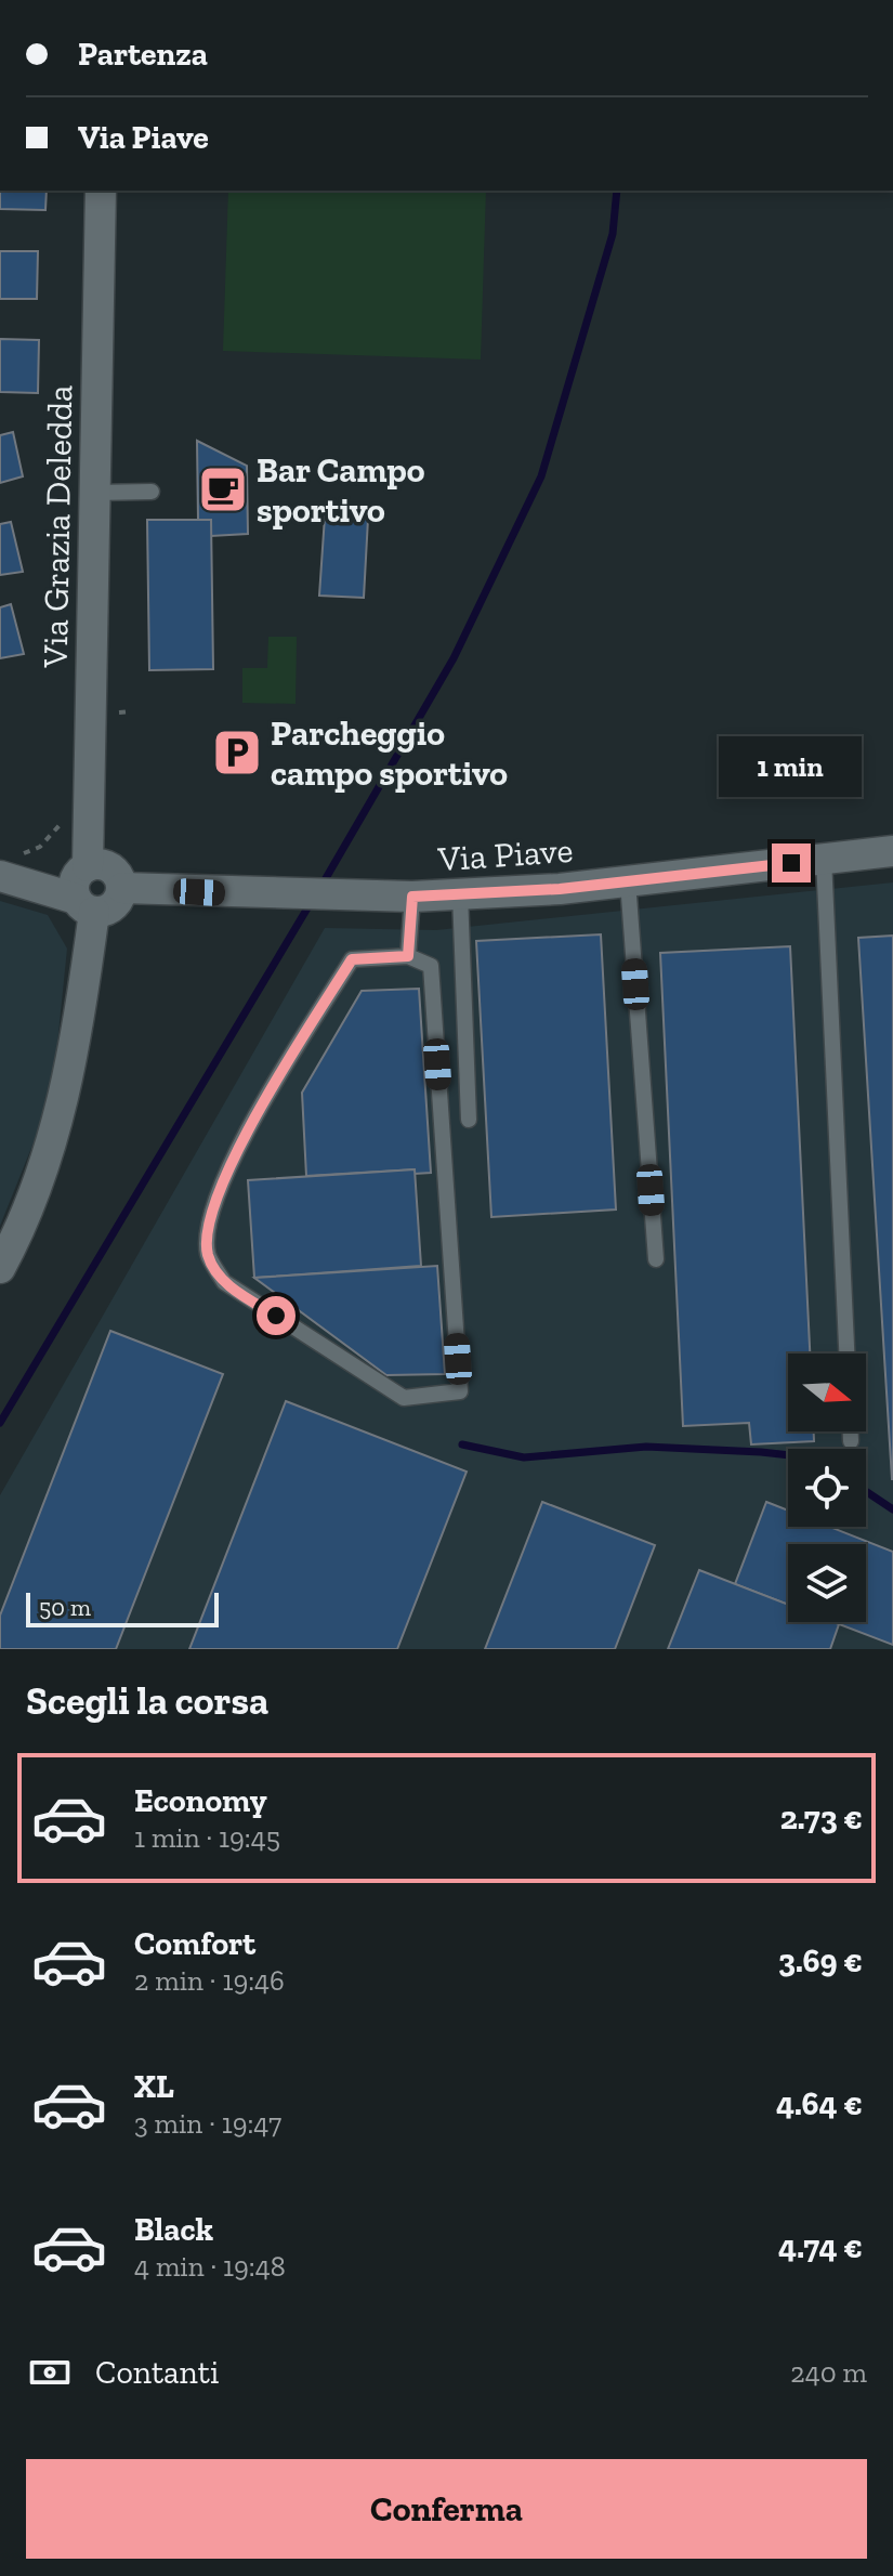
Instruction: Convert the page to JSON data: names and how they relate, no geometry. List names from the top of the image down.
{
  "streets": {
    "street": ["Via Grazia Deledda", "Via Piave"]
  },
  "crossings": [
    ["Via Grazia Deledda", "Via Piave"]
  ],
  "places": {
    "cafe": ["Bar Campo sportivo"],
    "parking": ["Parcheggio campo sportivo"]
  },
  "scale_bar": "50 m",
  "north": "right",
  "page": {
    "banner": ["Partenza", "Via Piave"],
    "bubble": "1 min",
    "scale": "50 m",
    "heading": "Scegli la corsa",
    "list": [
      {
        "name": "Economy",
        "note": "1 min · 19:45",
        "value": "2.73 €"
      },
      {
        "name": "Comfort",
        "note": "2 min · 19:46",
        "value": "3.69 €"
      },
      {
        "name": "XL",
        "note": "3 min · 19:47",
        "value": "4.64 €"
      },
      {
        "name": "Black",
        "note": "4 min · 19:48",
        "value": "4.74 €"
      }
    ],
    "pay": ["Contanti", "240 m"],
    "buttons": "Conferma"
  }
}
